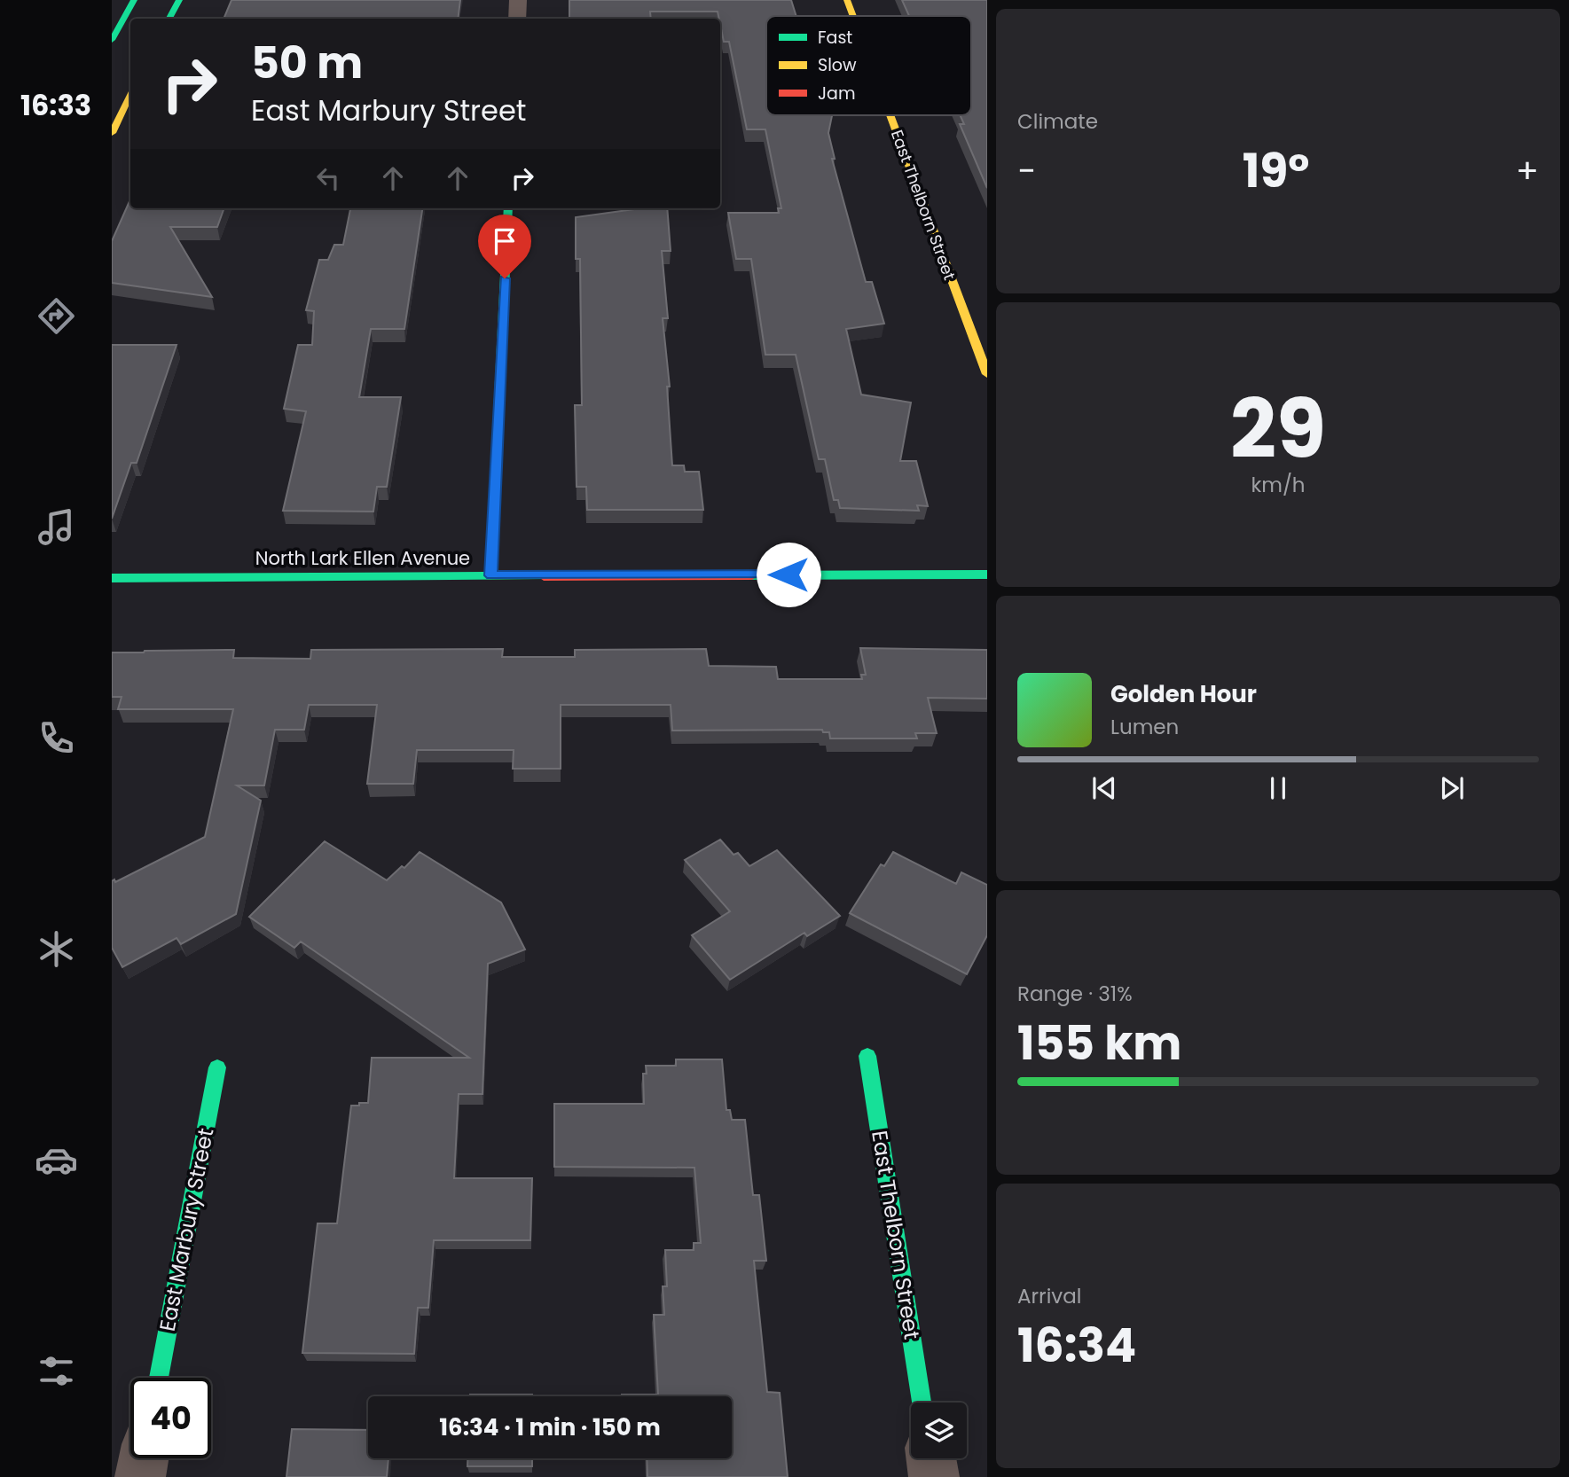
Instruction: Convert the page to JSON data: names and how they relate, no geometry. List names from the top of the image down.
{
  "streets": {
    "street": ["East Thelborn Street", "North Lark Ellen Avenue", "East Marbury Street"]
  },
  "legend": ["Fast", "Slow", "Jam"],
  "page": {
    "tabs": "16:33",
    "tile": [
      "Climate",
      ["29", "km/h"],
      ["Range · 31%", "155 km"],
      ["Arrival", "16:34"]
    ],
    "turn": ["50 m", "East Marbury Street"],
    "heat": ["−", "19°", "+"],
    "song": ["Golden Hour", "Lumen"],
    "limit": "40",
    "trip": "16:34 · 1 min · 150 m"
  }
}
